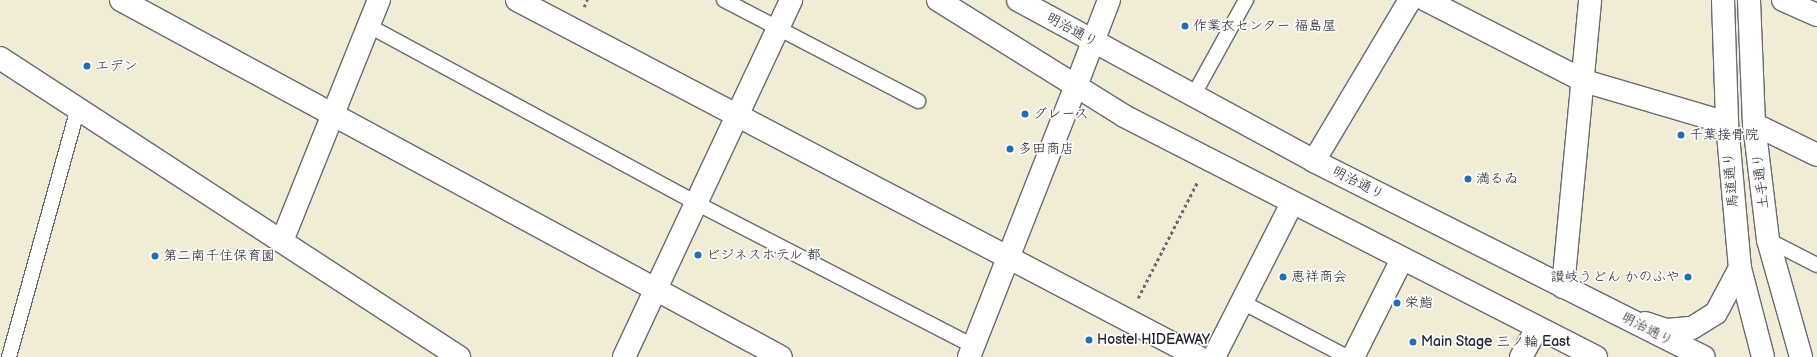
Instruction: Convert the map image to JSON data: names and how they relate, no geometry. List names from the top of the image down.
{
  "streets": {
    "street": ["明治通り", "馬道通り", "土手通り"]
  },
  "places": [
    "作業衣センター 福島屋",
    "エデン",
    "グレース",
    "千葉接骨院",
    "多田商店",
    "満るゐ",
    "ビジネスホテル 都",
    "第二南千住保育園",
    "恵祥商会",
    "讃岐うどん かのふや",
    "栄鮨",
    "Hostel HIDEAWAY",
    "Main Stage 三ノ輪 East"
  ]
}
